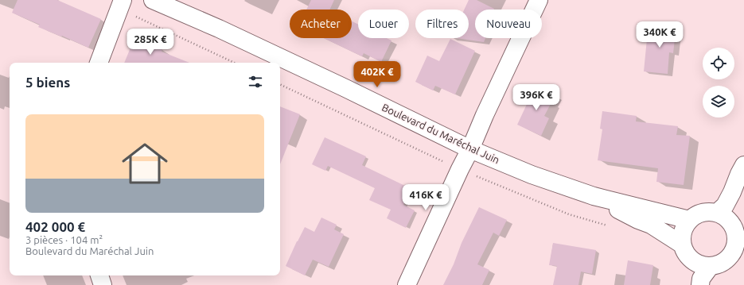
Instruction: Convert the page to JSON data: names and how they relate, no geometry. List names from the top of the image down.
{
  "streets": {
    "street": ["Boulevard du Maréchal Juin"]
  },
  "page": {
    "chip": [
      "Acheter",
      "Louer",
      "Filtres",
      "Nouveau"
    ],
    "price": [
      "340K €",
      "285K €",
      "402K €",
      "396K €",
      "416K €"
    ],
    "heading": "5 biens",
    "list": [
      {
        "name": "402 000 €",
        "note": "3 pièces · 104 m² · Boulevard du Maréchal Juin"
      }
    ]
  }
}
